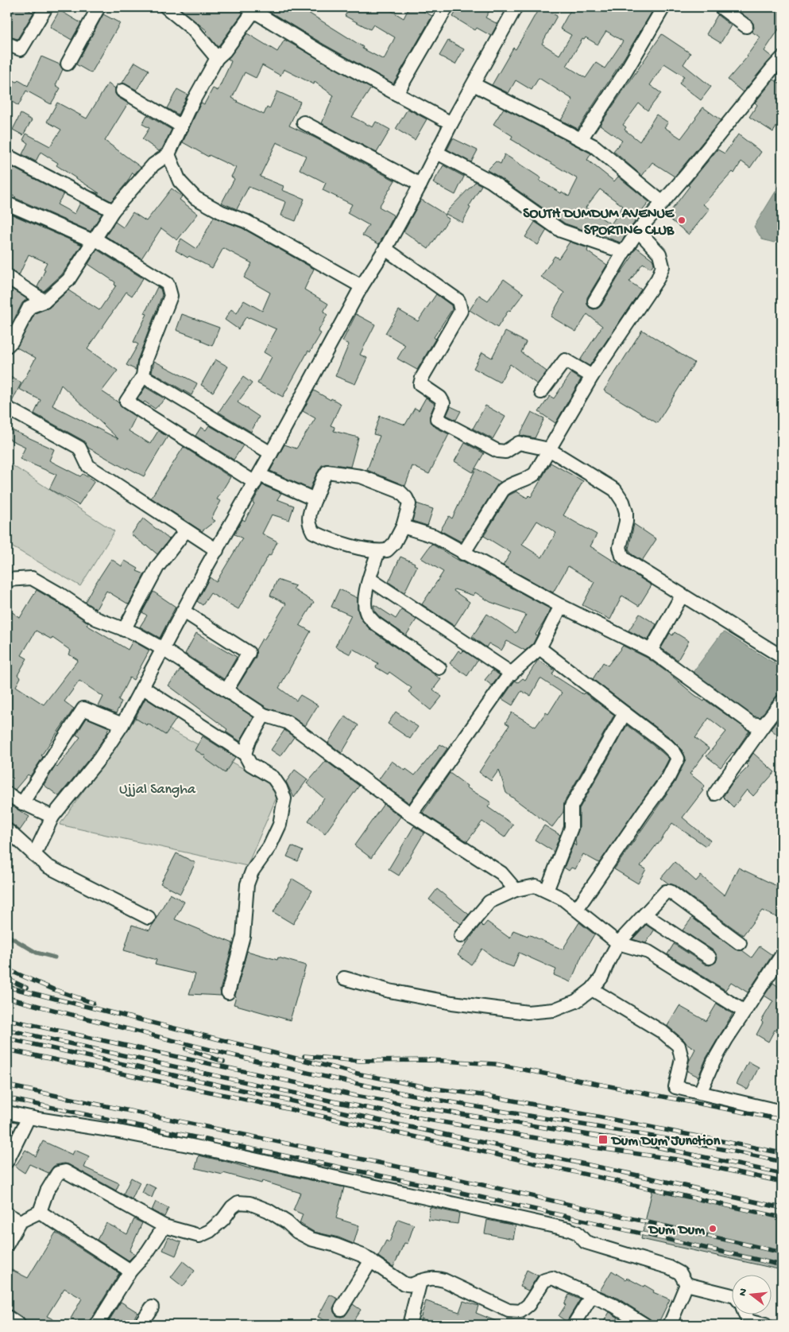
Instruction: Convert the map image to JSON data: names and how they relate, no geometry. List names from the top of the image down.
{
  "parks": ["Ujjal Sangha"],
  "places": {
    "other": ["SOUTH DUMDUM AVENUE SPORTING CLUB", "Dum Dum"],
    "transit": ["Dum Dum Junction"]
  },
  "north": "left"
}
